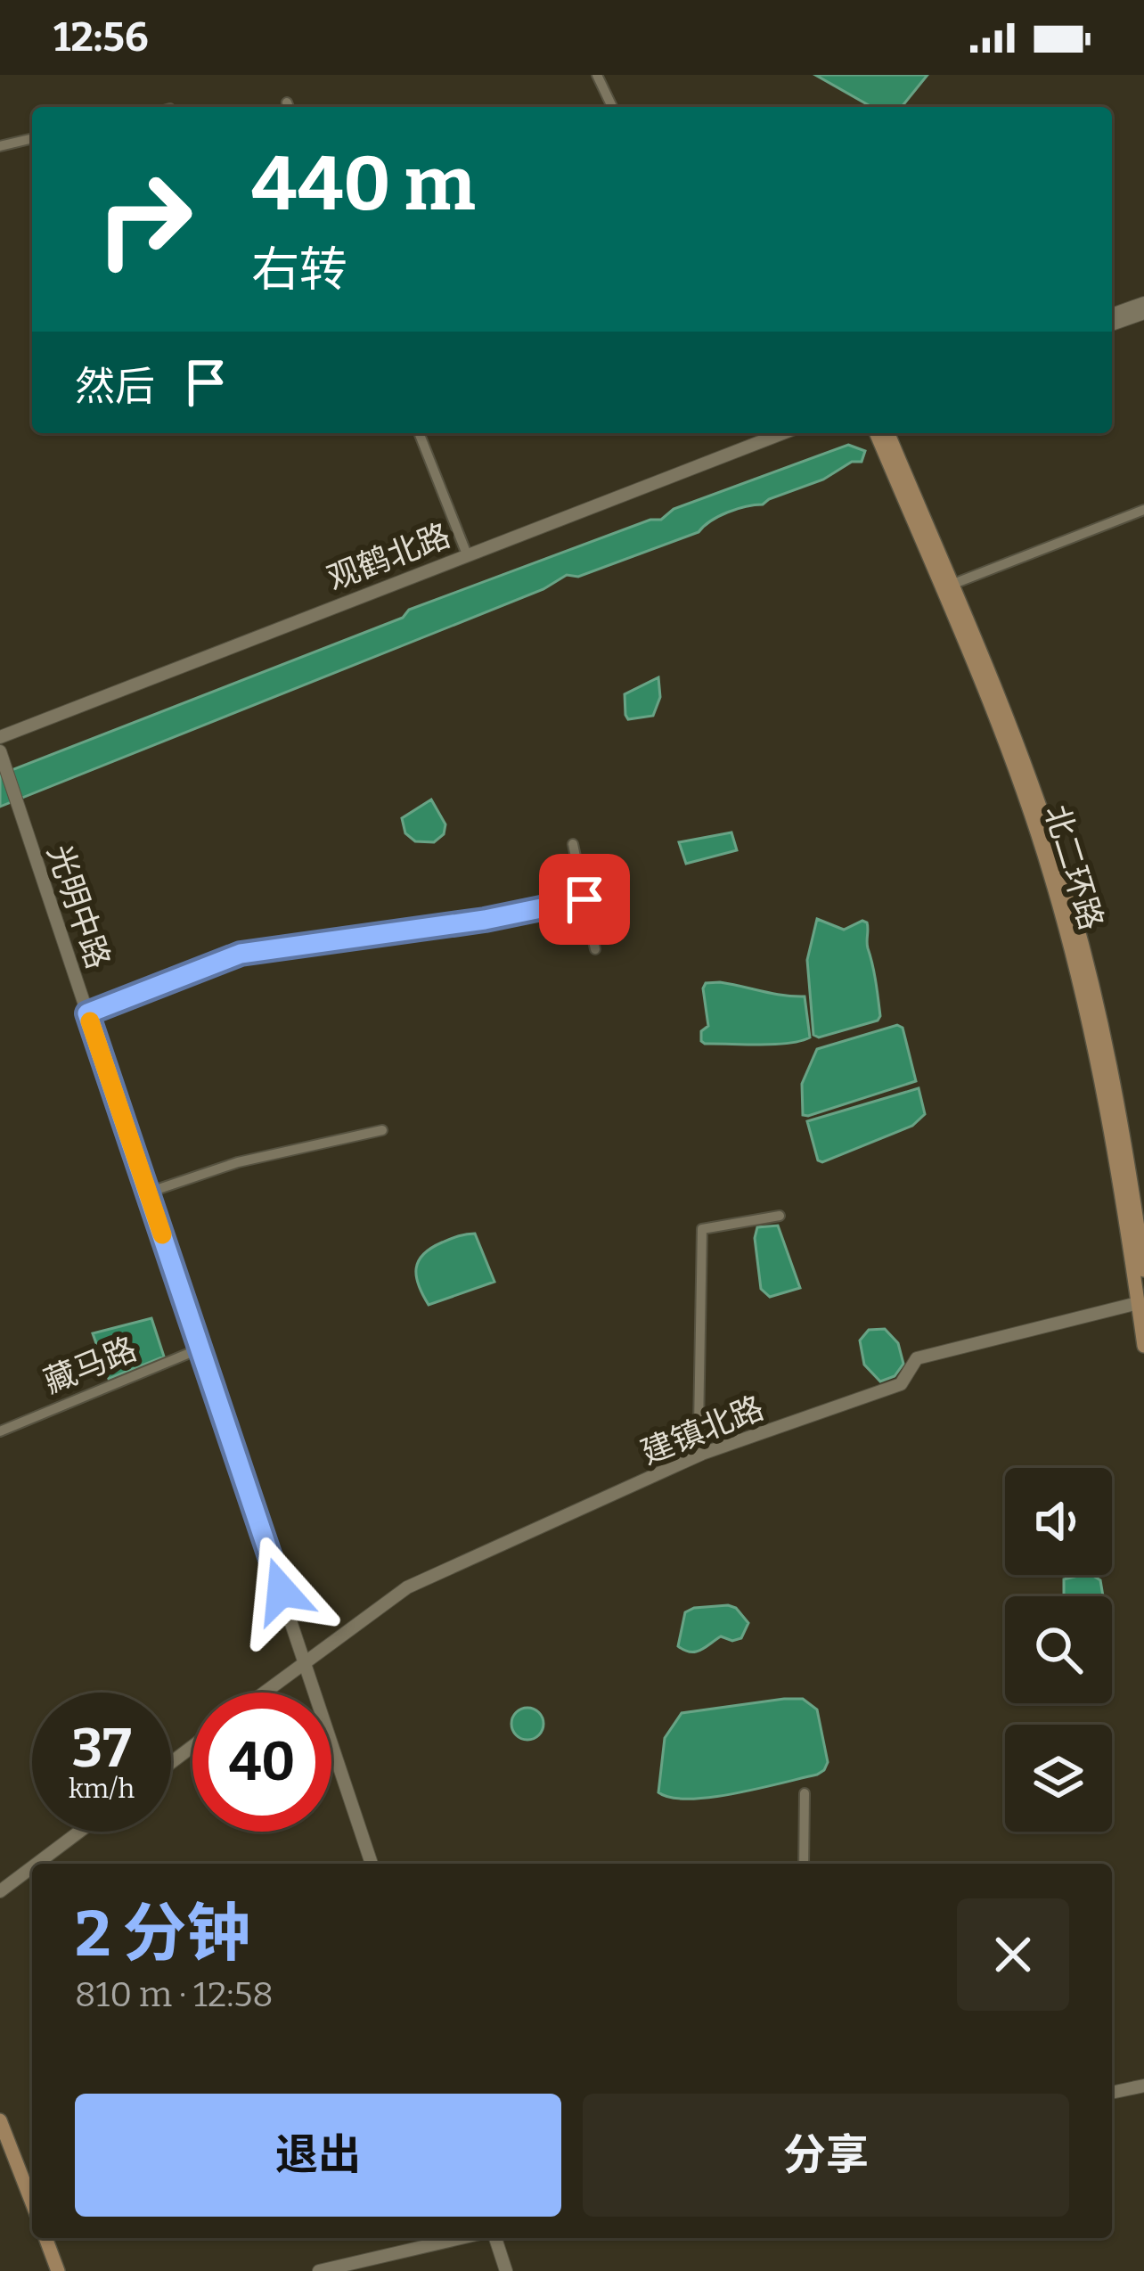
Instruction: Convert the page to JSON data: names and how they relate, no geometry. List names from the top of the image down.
{
  "streets": {
    "main road": ["北二环路"],
    "street": [
      "观鹤北路",
      "光明中路",
      "藏马路",
      "建镇北路"
    ]
  },
  "crossings": [
    ["北二环路", "建镇北路"],
    ["光明中路", "藏马路"],
    ["光明中路", "建镇北路"]
  ],
  "page": {
    "status": "12:56",
    "turn": ["440 m", "右转"],
    "then": "然后",
    "speed": "37 km/h",
    "limit": "40",
    "heading": ["2 分钟", "810 m · 12:58"],
    "buttons": ["退出", "分享"]
  }
}
